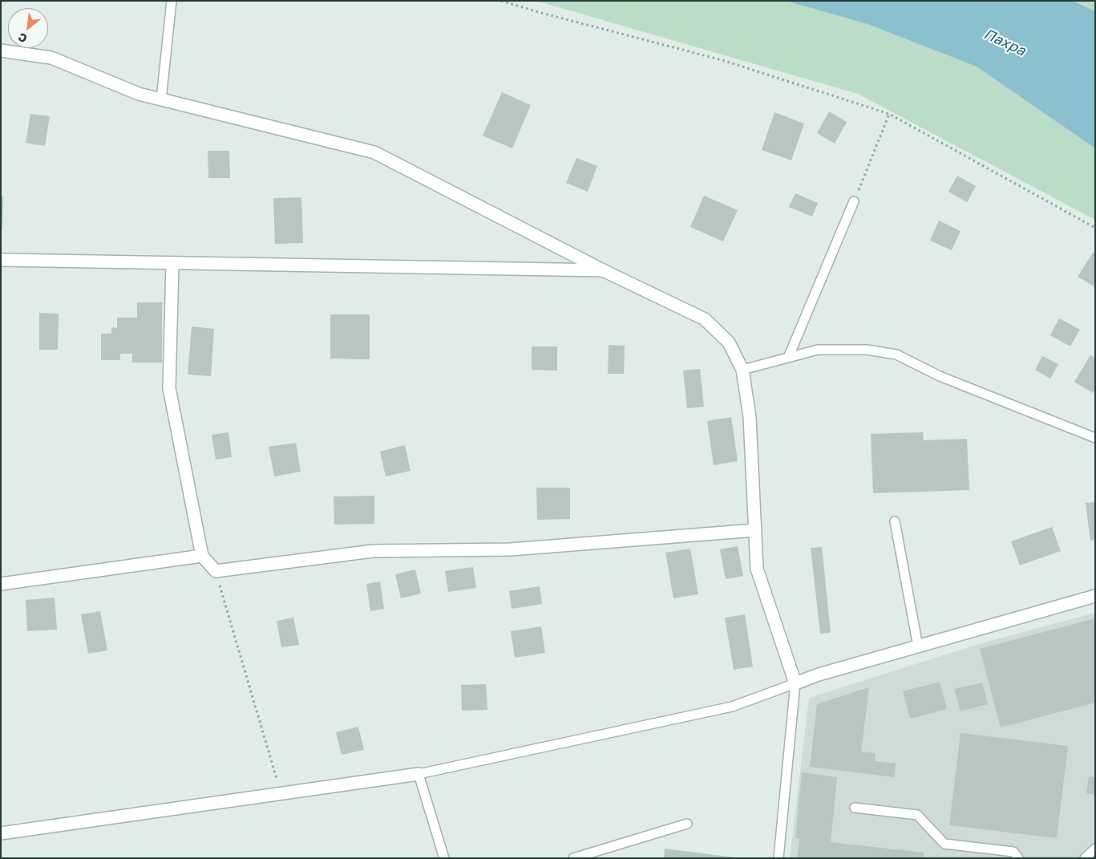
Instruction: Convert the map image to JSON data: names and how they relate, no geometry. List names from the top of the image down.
{
  "water": ["Пахра"],
  "north": "bottom left"
}
